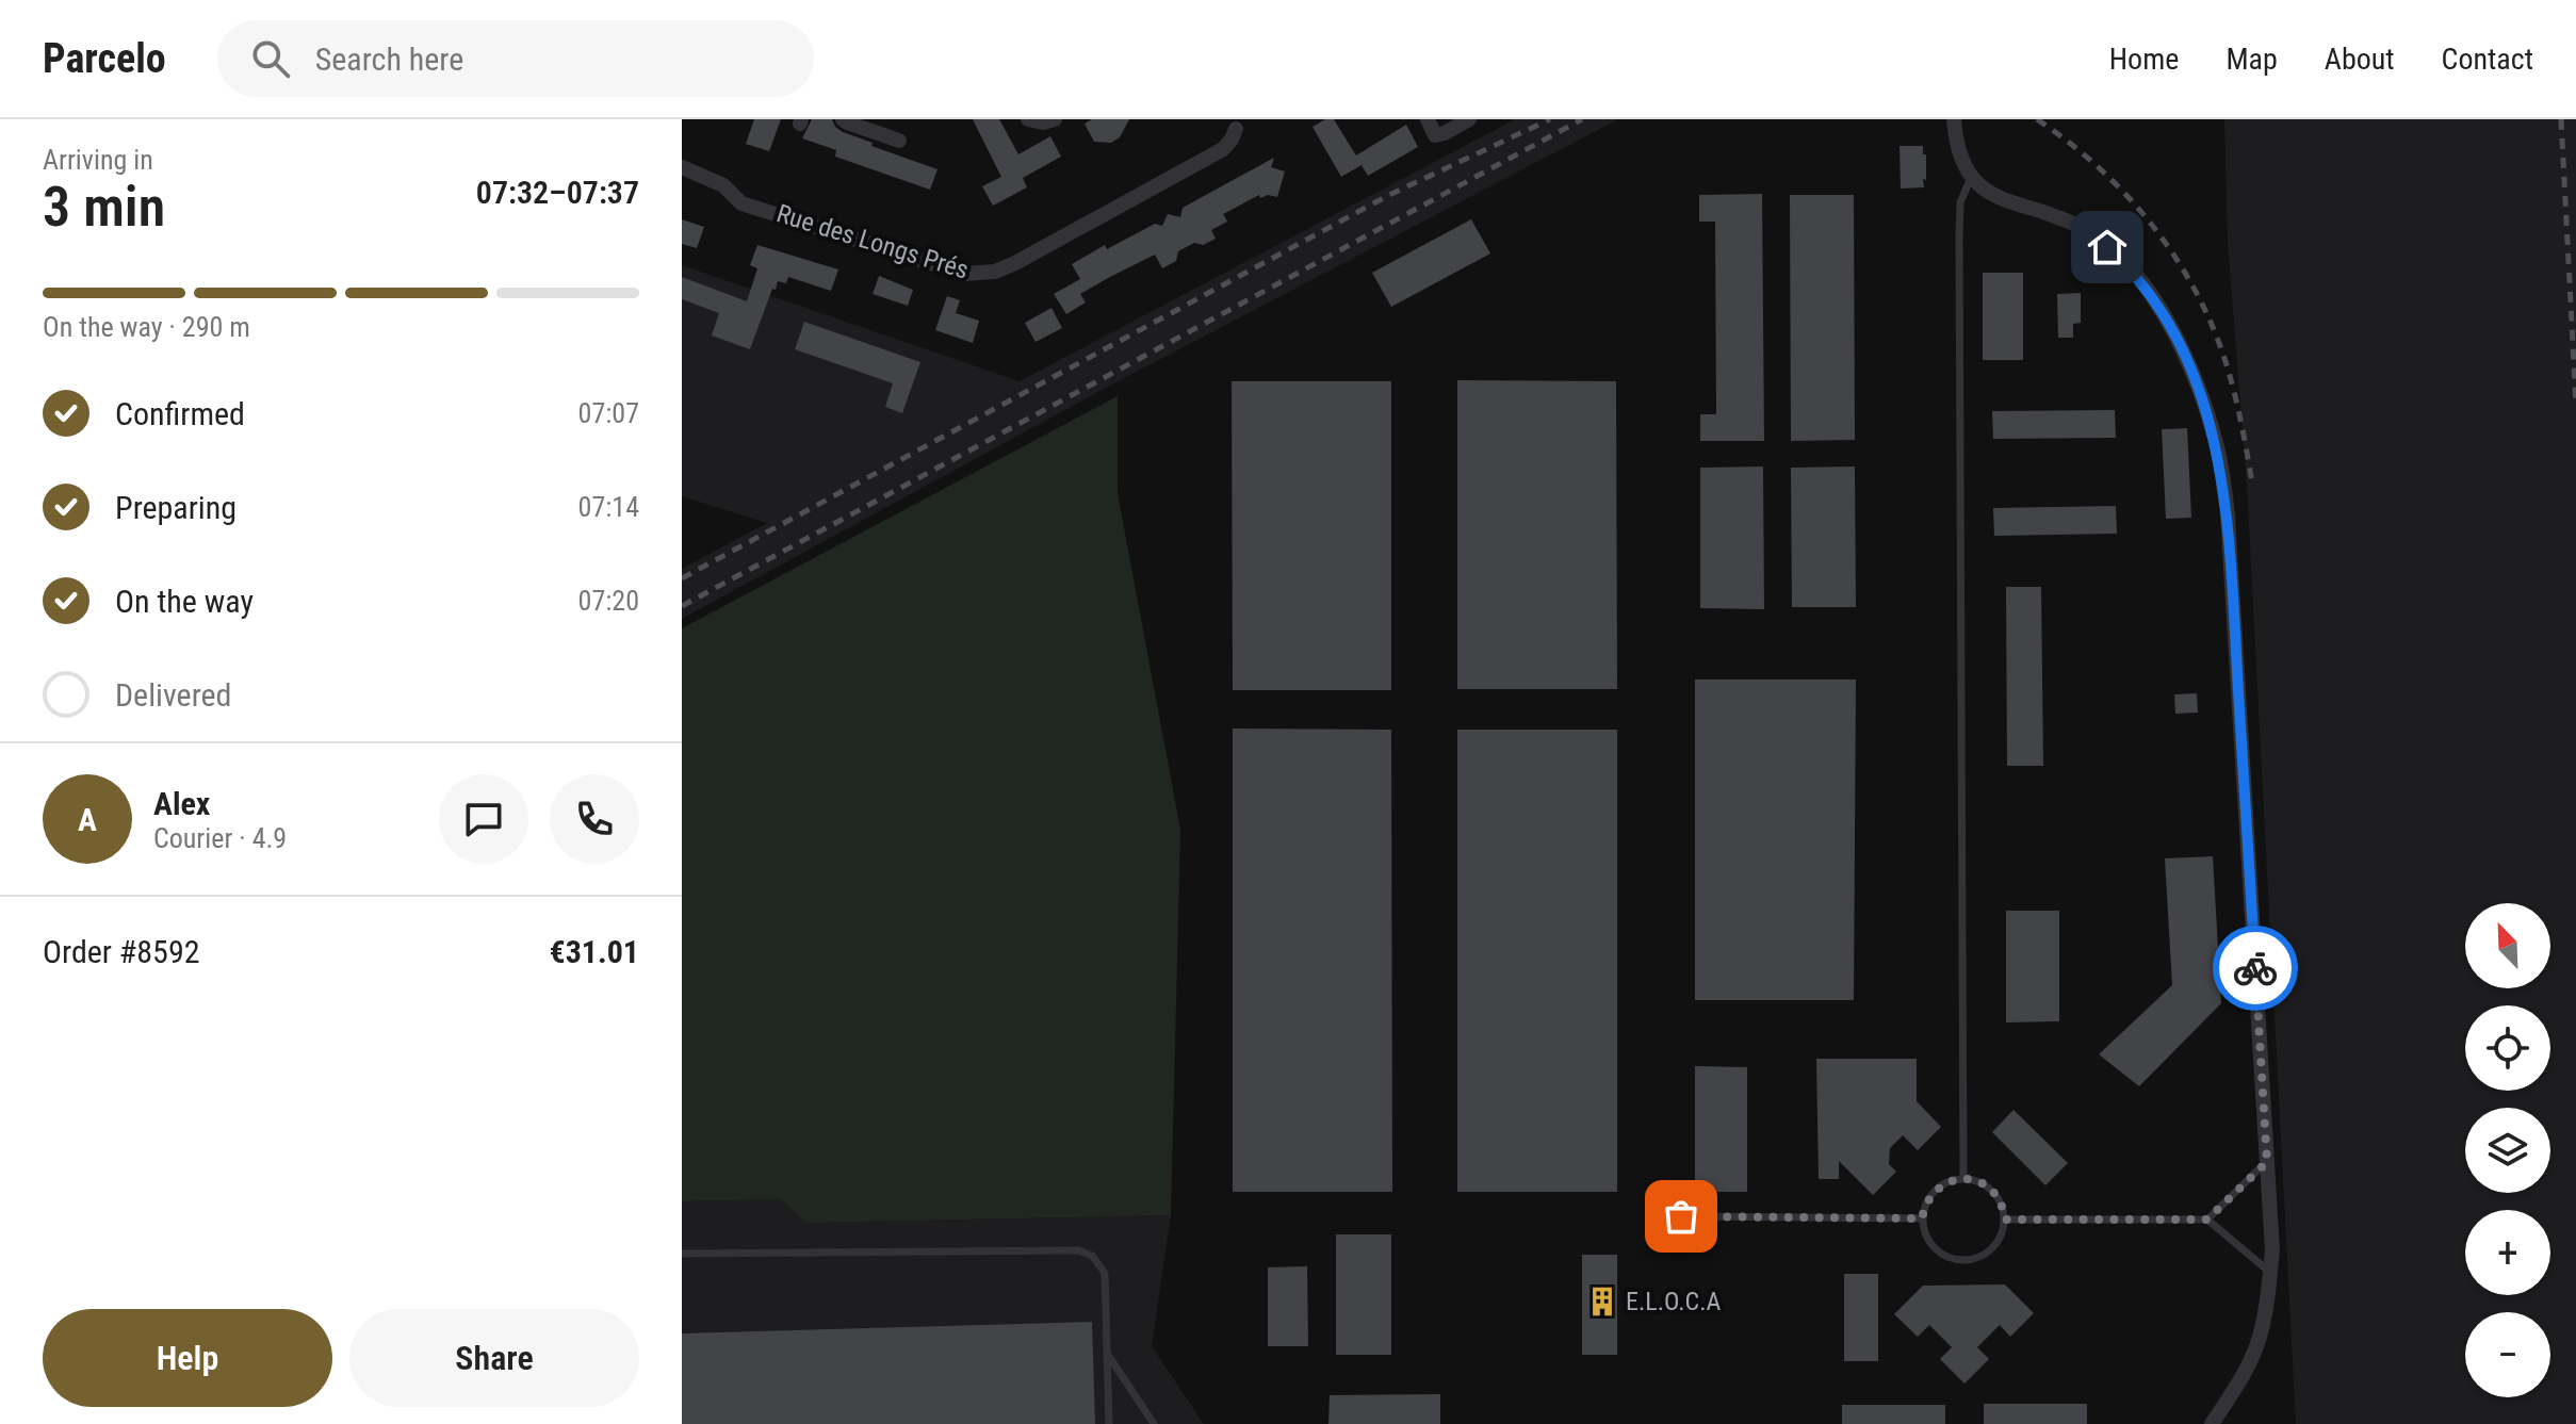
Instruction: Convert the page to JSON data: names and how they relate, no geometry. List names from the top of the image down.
{
  "streets": {
    "street": ["Rue des Longs Prés"]
  },
  "places": {
    "building": ["E.L.O.C.A"]
  },
  "north": "top left",
  "page": {
    "header": "Parcelo",
    "search": "Search here",
    "nav": [
      "Home",
      "Map",
      "About",
      "Contact"
    ],
    "heading": ["3 min", "Arriving in", "07:32–07:37"],
    "panel": [
      "Alex",
      "Courier · 4.9",
      "Order #8592",
      "€31.01"
    ],
    "bar": "On the way · 290 m",
    "list": [
      ["Confirmed", "07:07"],
      ["Preparing", "07:14"],
      ["On the way", "07:20"],
      "Delivered"
    ],
    "round": "A",
    "map_buttons": ["+", "−"],
    "buttons": ["Help", "Share"]
  }
}
